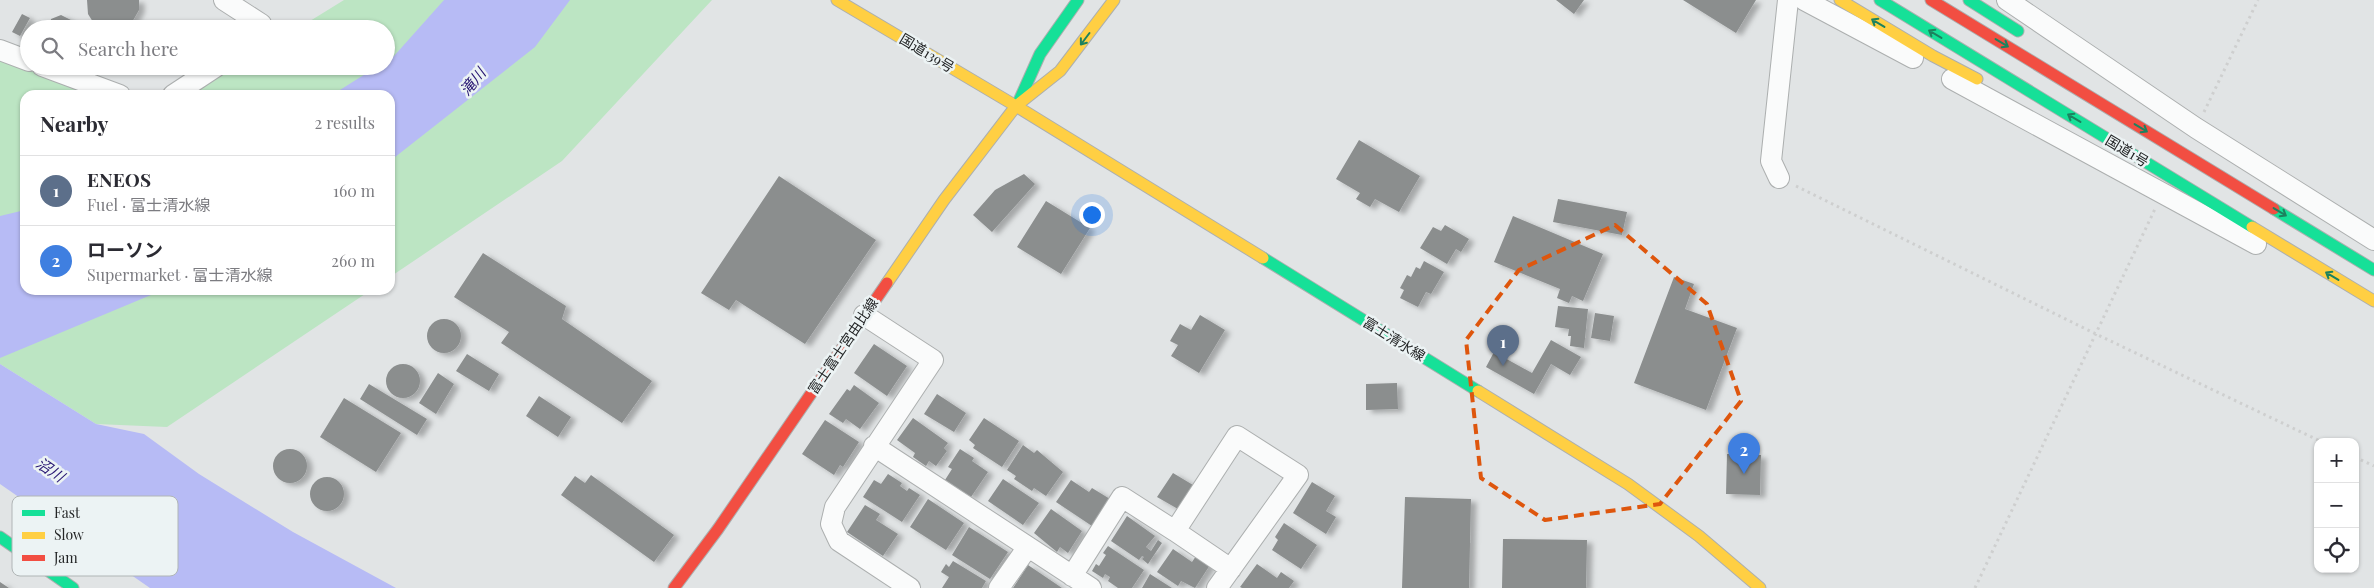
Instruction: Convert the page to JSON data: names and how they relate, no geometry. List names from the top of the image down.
{
  "streets": {
    "main road": [
      "国道139号",
      "国道1号",
      "富士清水線",
      "富士富士宮由比線"
    ]
  },
  "crossings": [
    ["国道139号", "富士清水線"],
    ["国道139号", "富士富士宮由比線"],
    ["富士清水線", "富士富士宮由比線"]
  ],
  "water": ["滝川", "沼川"],
  "legend": ["Fast", "Slow", "Jam"],
  "page": {
    "search": "Search here",
    "heading": ["Nearby", "2 results"],
    "list": [
      {
        "mark": "1",
        "name": "ENEOS",
        "note": "Fuel · 富士清水線",
        "value": "160 m"
      },
      {
        "mark": "2",
        "name": "ローソン",
        "note": "Supermarket · 富士清水線",
        "value": "260 m"
      }
    ],
    "pins": ["1", "2"],
    "map_buttons": ["+", "−"]
  }
}
